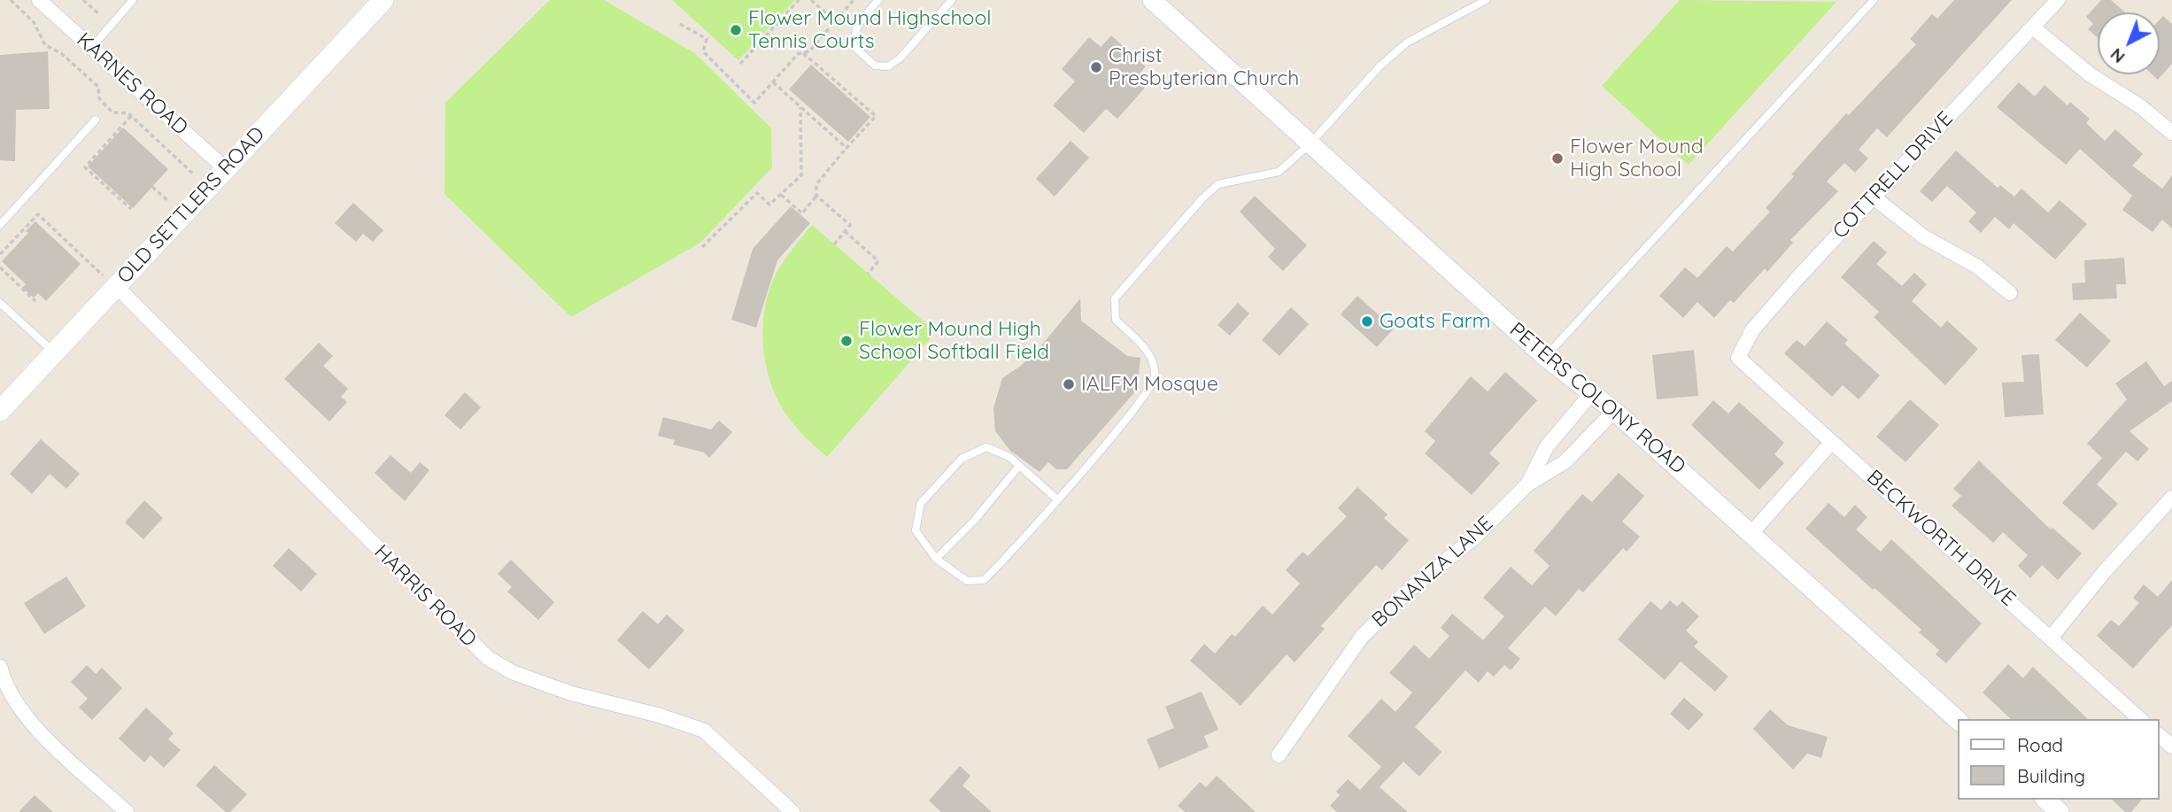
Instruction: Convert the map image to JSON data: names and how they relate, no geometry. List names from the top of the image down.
{
  "streets": {
    "main road": ["OLD SETTLERS ROAD"],
    "street": [
      "KARNES ROAD",
      "COTTRELL DRIVE",
      "PETERS COLONY ROAD",
      "BECKWORTH DRIVE",
      "BONANZA LANE",
      "HARRIS ROAD"
    ]
  },
  "crossings": [
    ["KARNES ROAD", "OLD SETTLERS ROAD"],
    ["COTTRELL DRIVE", "BECKWORTH DRIVE"],
    ["OLD SETTLERS ROAD", "HARRIS ROAD"],
    ["PETERS COLONY ROAD", "BONANZA LANE"]
  ],
  "places": [
    "Flower Mound Highschool Tennis Courts",
    "Christ Presbyterian Church",
    "Flower Mound High School",
    "Goats Farm",
    "Flower Mound High School Softball Field",
    "IALFM Mosque"
  ],
  "legend": ["Road", "Building"],
  "north": "bottom left"
}
